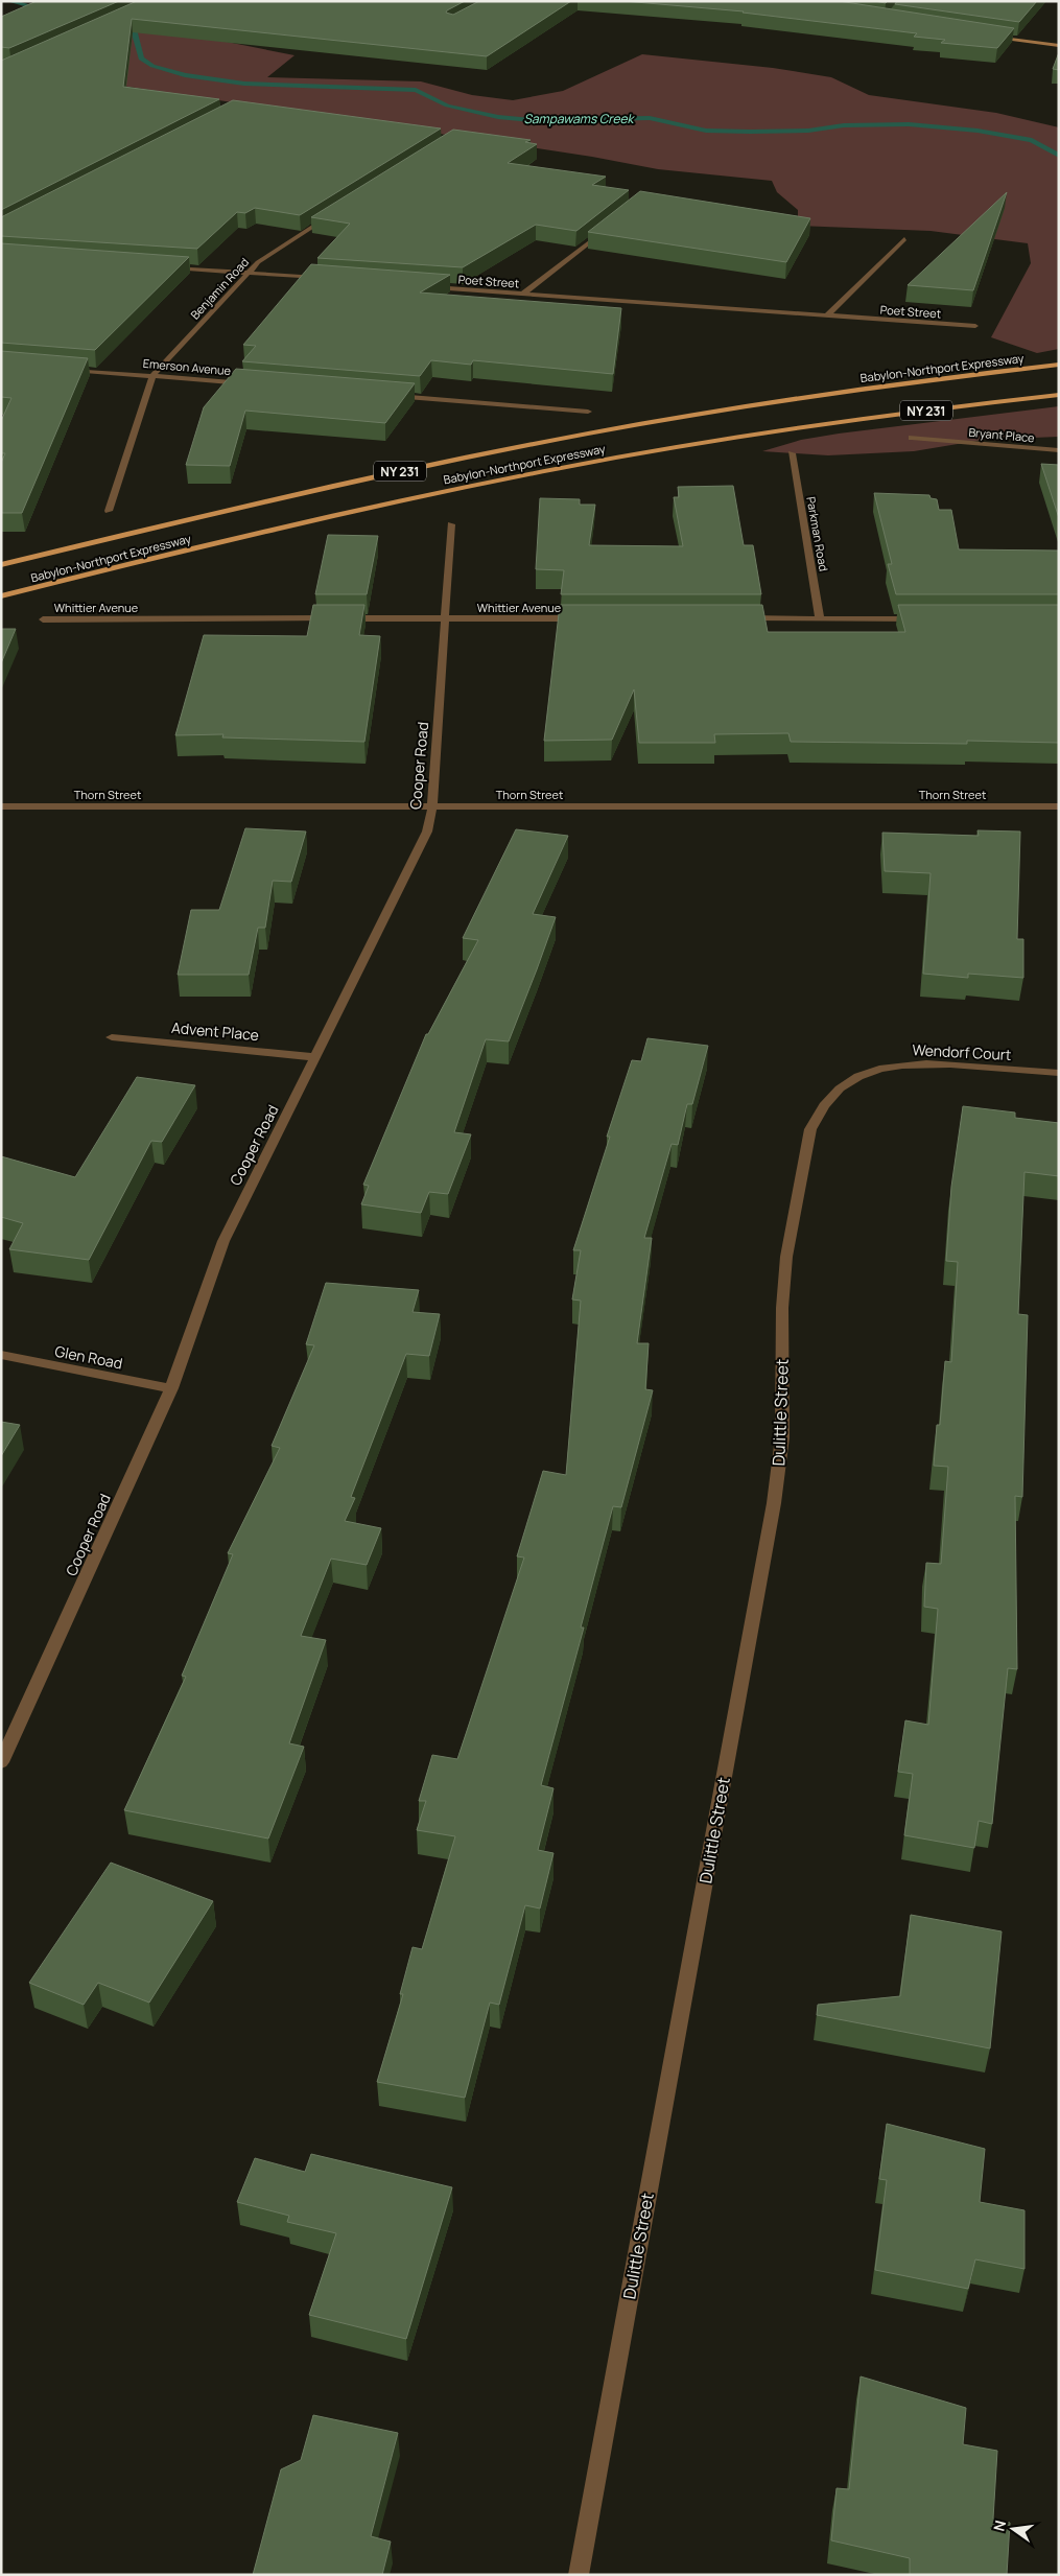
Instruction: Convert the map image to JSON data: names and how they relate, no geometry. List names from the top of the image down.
{
  "streets": {
    "main road": ["Babylon-Northport Expressway", "NY 231"],
    "street": [
      "Poet Street",
      "Benjamin Road",
      "Emerson Avenue",
      "Bryant Place",
      "Parkman Road",
      "Whittier Avenue",
      "Cooper Road",
      "Thorn Street",
      "Advent Place",
      "Wendorf Court",
      "Glen Road",
      "Dulittle Street"
    ]
  },
  "crossings": [
    ["Benjamin Road", "Emerson Avenue"],
    ["Whittier Avenue", "Cooper Road"],
    ["Cooper Road", "Thorn Street"],
    ["Cooper Road", "Advent Place"],
    ["Cooper Road", "Glen Road"],
    ["Wendorf Court", "Dulittle Street"]
  ],
  "water": ["Sampawams Creek"],
  "north": "left"
}
